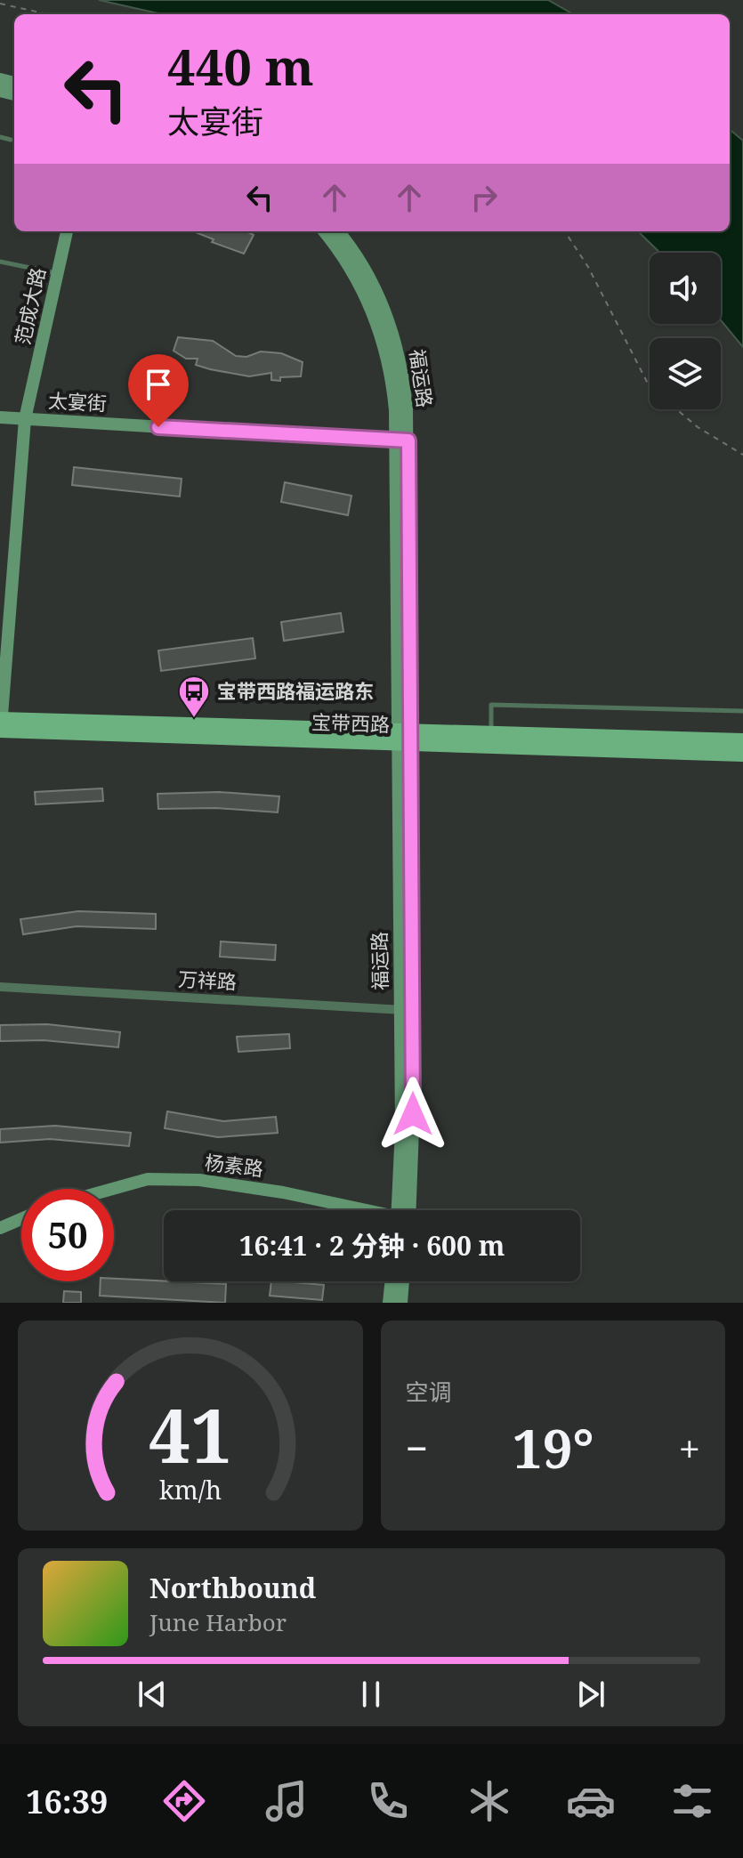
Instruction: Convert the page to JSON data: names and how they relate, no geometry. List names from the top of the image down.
{
  "streets": {
    "main road": ["宝带西路"],
    "street": [
      "范成大路",
      "福运路",
      "太宴街",
      "万祥路",
      "杨素路"
    ]
  },
  "crossings": [
    ["范成大路", "太宴街"],
    ["范成大路", "宝带西路"],
    ["福运路", "太宴街"],
    ["福运路", "宝带西路"],
    ["福运路", "万祥路"]
  ],
  "places": {
    "bus stop": ["宝带西路福运路东"]
  },
  "page": {
    "turn": ["440 m", "太宴街"],
    "limit": "50",
    "trip": "16:41 · 2 分钟 · 600 m",
    "tile": "空调",
    "heat": ["−", "19°", "+"],
    "song": ["Northbound", "June Harbor"],
    "tabs": "16:39",
    "gauge": ["41", "km/h"]
  }
}
